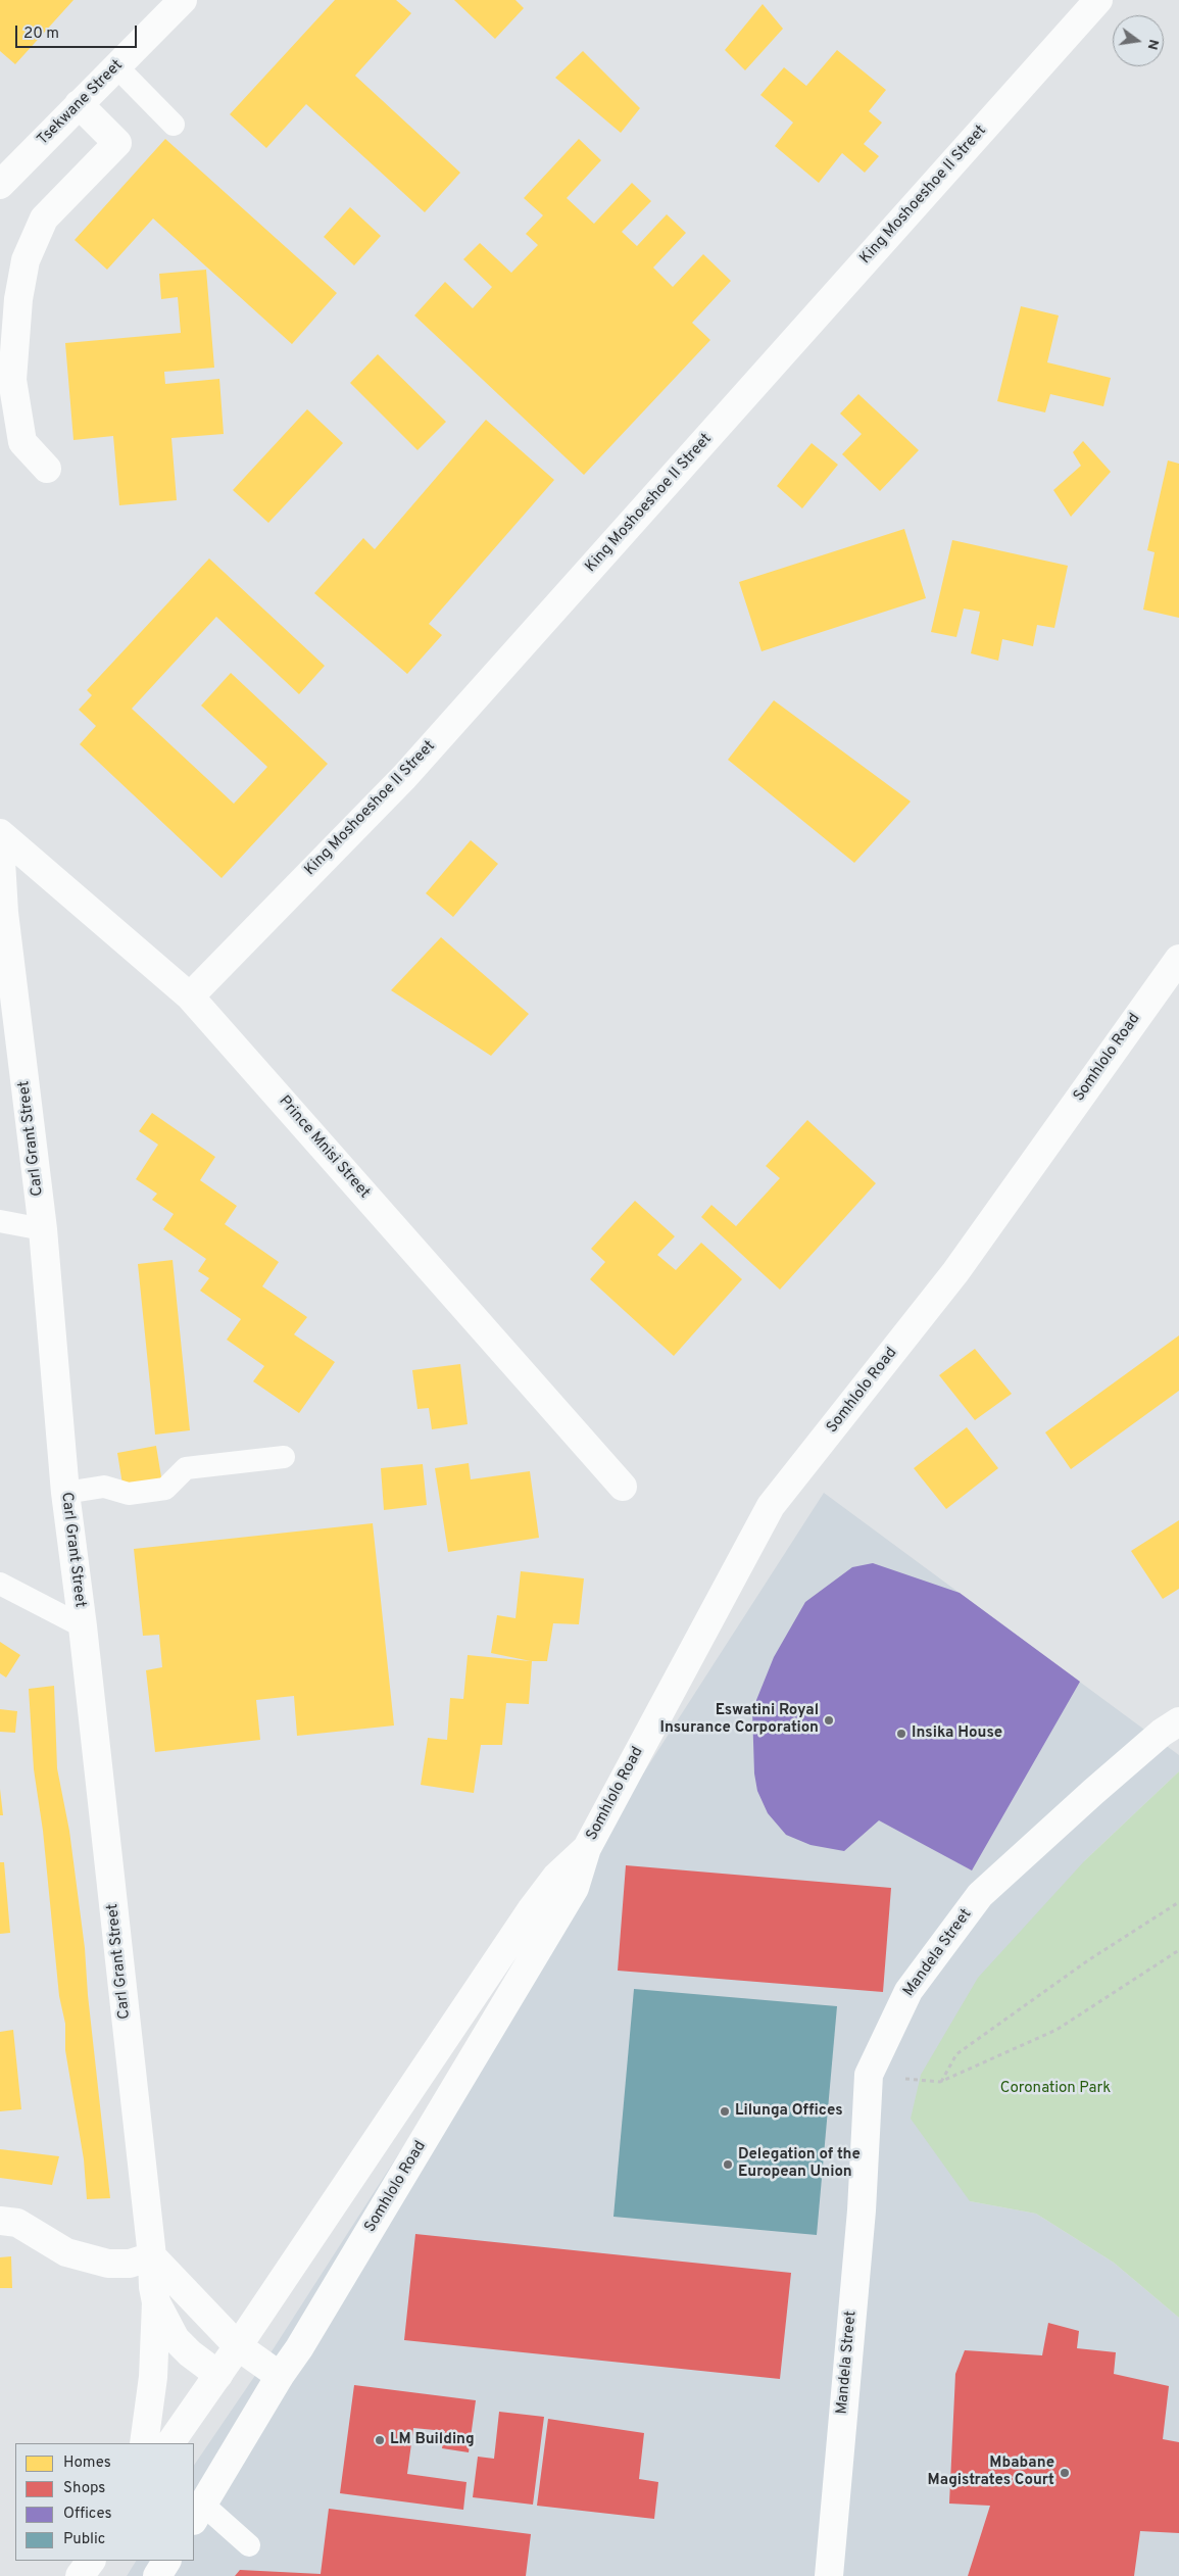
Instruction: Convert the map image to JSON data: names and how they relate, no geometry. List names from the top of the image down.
{
  "streets": {
    "street": [
      "Tsekwane Street",
      "King Moshoeshoe II Street",
      "Somhlolo Road",
      "Carl Grant Street",
      "Prince Mnisi Street",
      "Mandela Street"
    ]
  },
  "crossings": [
    ["King Moshoeshoe II Street", "Prince Mnisi Street"]
  ],
  "parks": ["Coronation Park"],
  "places": [
    "Eswatini Royal Insurance Corporation",
    "Insika House",
    "Lilunga Offices",
    "Delegation of the European Union",
    "LM Building",
    "Mbabane Magistrates Court"
  ],
  "legend": [
    "Homes",
    "Shops",
    "Offices",
    "Public"
  ],
  "scale_bar": "20 m",
  "north": "right"
}
